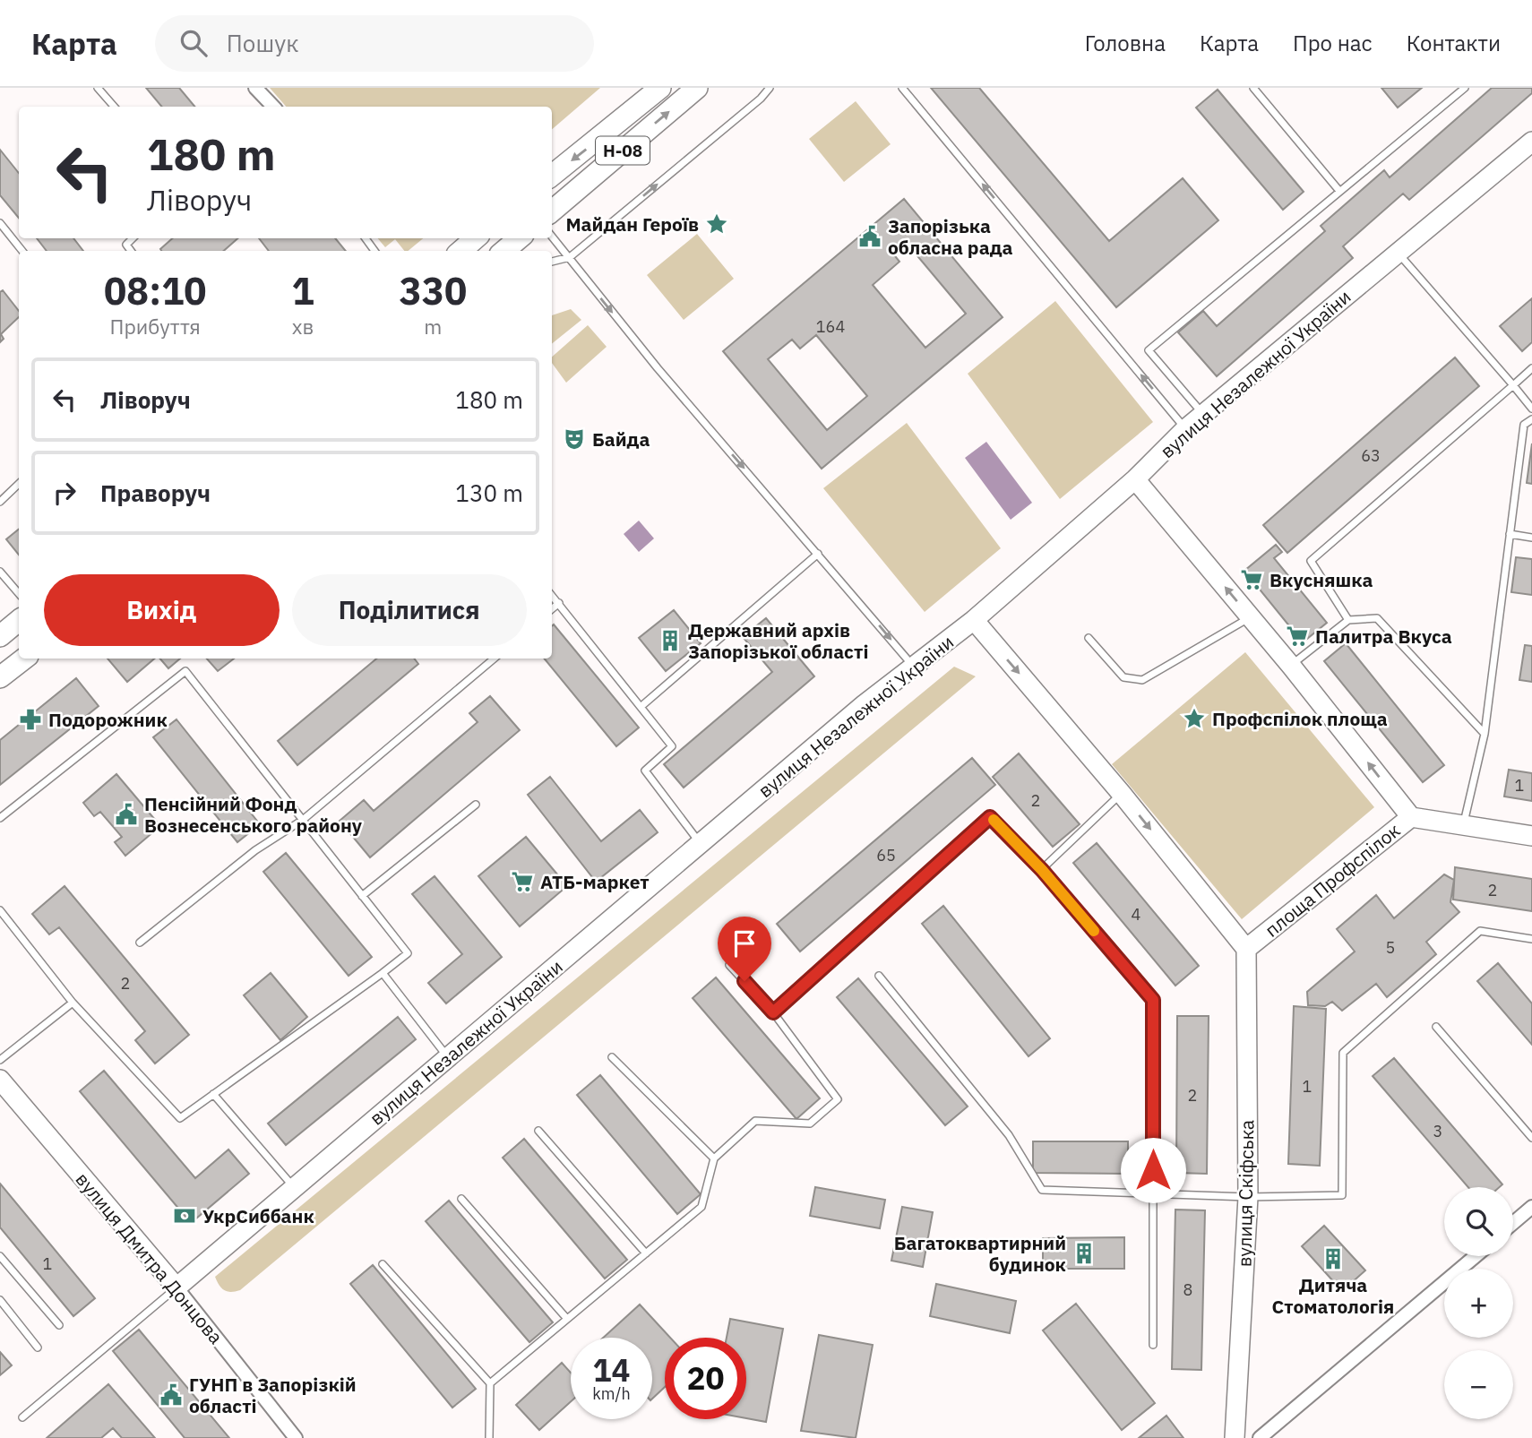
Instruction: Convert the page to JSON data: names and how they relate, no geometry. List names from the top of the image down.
{
  "streets": {
    "main road": ["Н-08"],
    "street": [
      "вулиця Незалежної України",
      "площа Профспілок",
      "вулиця Скіфська",
      "вулиця Дмитра Донцова"
    ]
  },
  "crossings": [
    ["вулиця Незалежної України", "площа Профспілок"],
    ["вулиця Незалежної України", "вулиця Дмитра Донцова"],
    ["площа Профспілок", "вулиця Скіфська"]
  ],
  "places": {
    "place": ["Майдан Героїв", "Профспілок площа"],
    "public building": ["Запорізька обласна рада", "Пенсійний Фонд Вознесенського району", "ГУНП в Запорізкій області"],
    "theatre": ["Байда"],
    "supermarket": ["Вкусняшка", "Палитра Вкуса", "АТБ-маркет"],
    "building": ["Державний архів Запорізької області", "Багатоквартирний будинок", "Дитяча Стоматологія"],
    "pharmacy": ["Подорожник"],
    "bank": ["УкрСиббанк"]
  },
  "house_numbers": [
    "164",
    "63",
    "1",
    "2",
    "65",
    "2",
    "4",
    "5",
    "2",
    "1",
    "2",
    "3",
    "1",
    "8"
  ],
  "page": {
    "header": "Карта",
    "search": "Пошук",
    "nav": [
      "Головна",
      "Карта",
      "Про нас",
      "Контакти"
    ],
    "turn": ["180 m", "Ліворуч"],
    "eta": [
      "08:10",
      "Прибуття",
      "1",
      "хв",
      "330",
      "m"
    ],
    "list": [
      {
        "name": "Ліворуч",
        "value": "180 m"
      },
      {
        "name": "Праворуч",
        "value": "130 m"
      }
    ],
    "buttons": ["Вихід", "Поділитися"],
    "map_buttons": ["+", "−"],
    "speed": "14 km/h",
    "limit": "20"
  }
}
